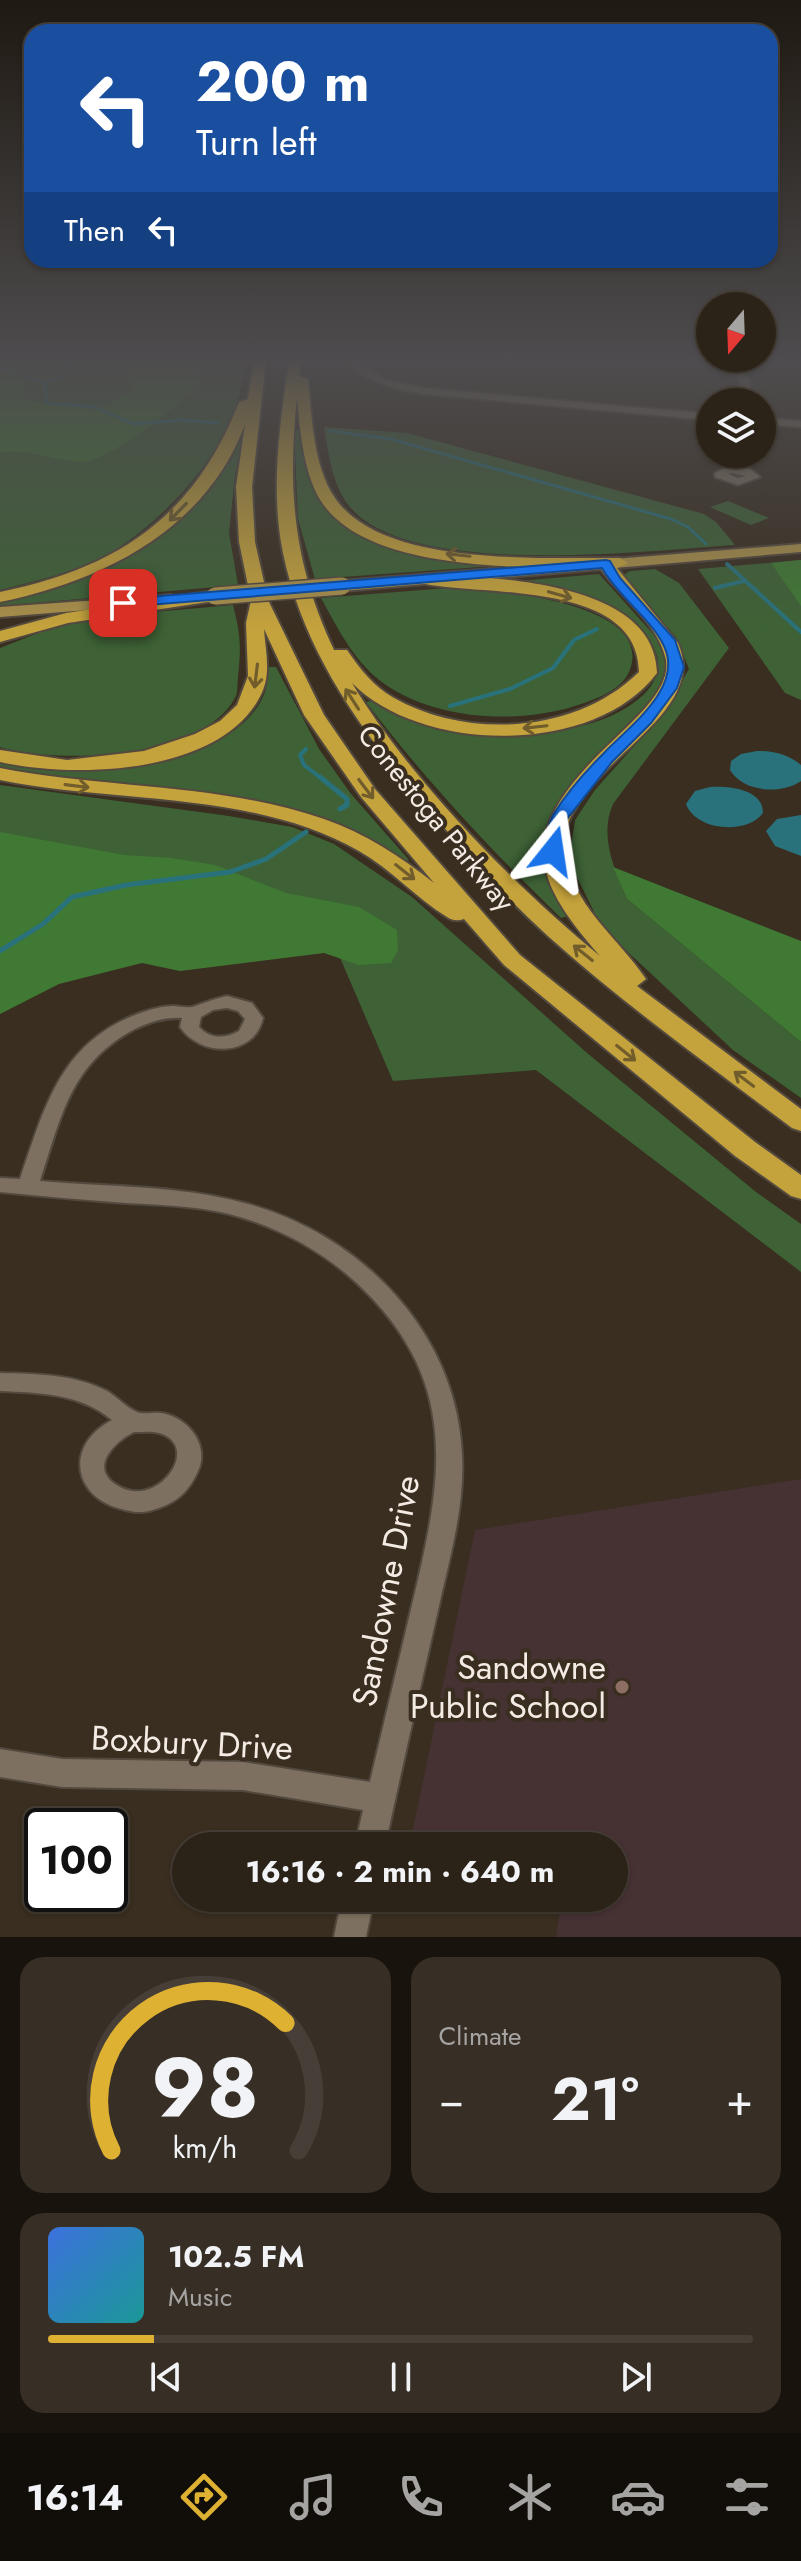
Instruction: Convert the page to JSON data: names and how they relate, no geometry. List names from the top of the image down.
{
  "streets": {
    "highway": ["Conestoga Parkway"],
    "street": ["Sandowne Drive", "Boxbury Drive"]
  },
  "crossings": [
    ["Sandowne Drive", "Boxbury Drive"]
  ],
  "places": ["Sandowne Public School"],
  "north": "bottom",
  "page": {
    "turn": ["200 m", "Turn left"],
    "then": "Then",
    "limit": "100",
    "trip": "16:16 · 2 min · 640 m",
    "tile": "Climate",
    "heat": ["−", "21°", "+"],
    "song": ["102.5 FM", "Music"],
    "tabs": "16:14",
    "gauge": ["98", "km/h"]
  }
}
